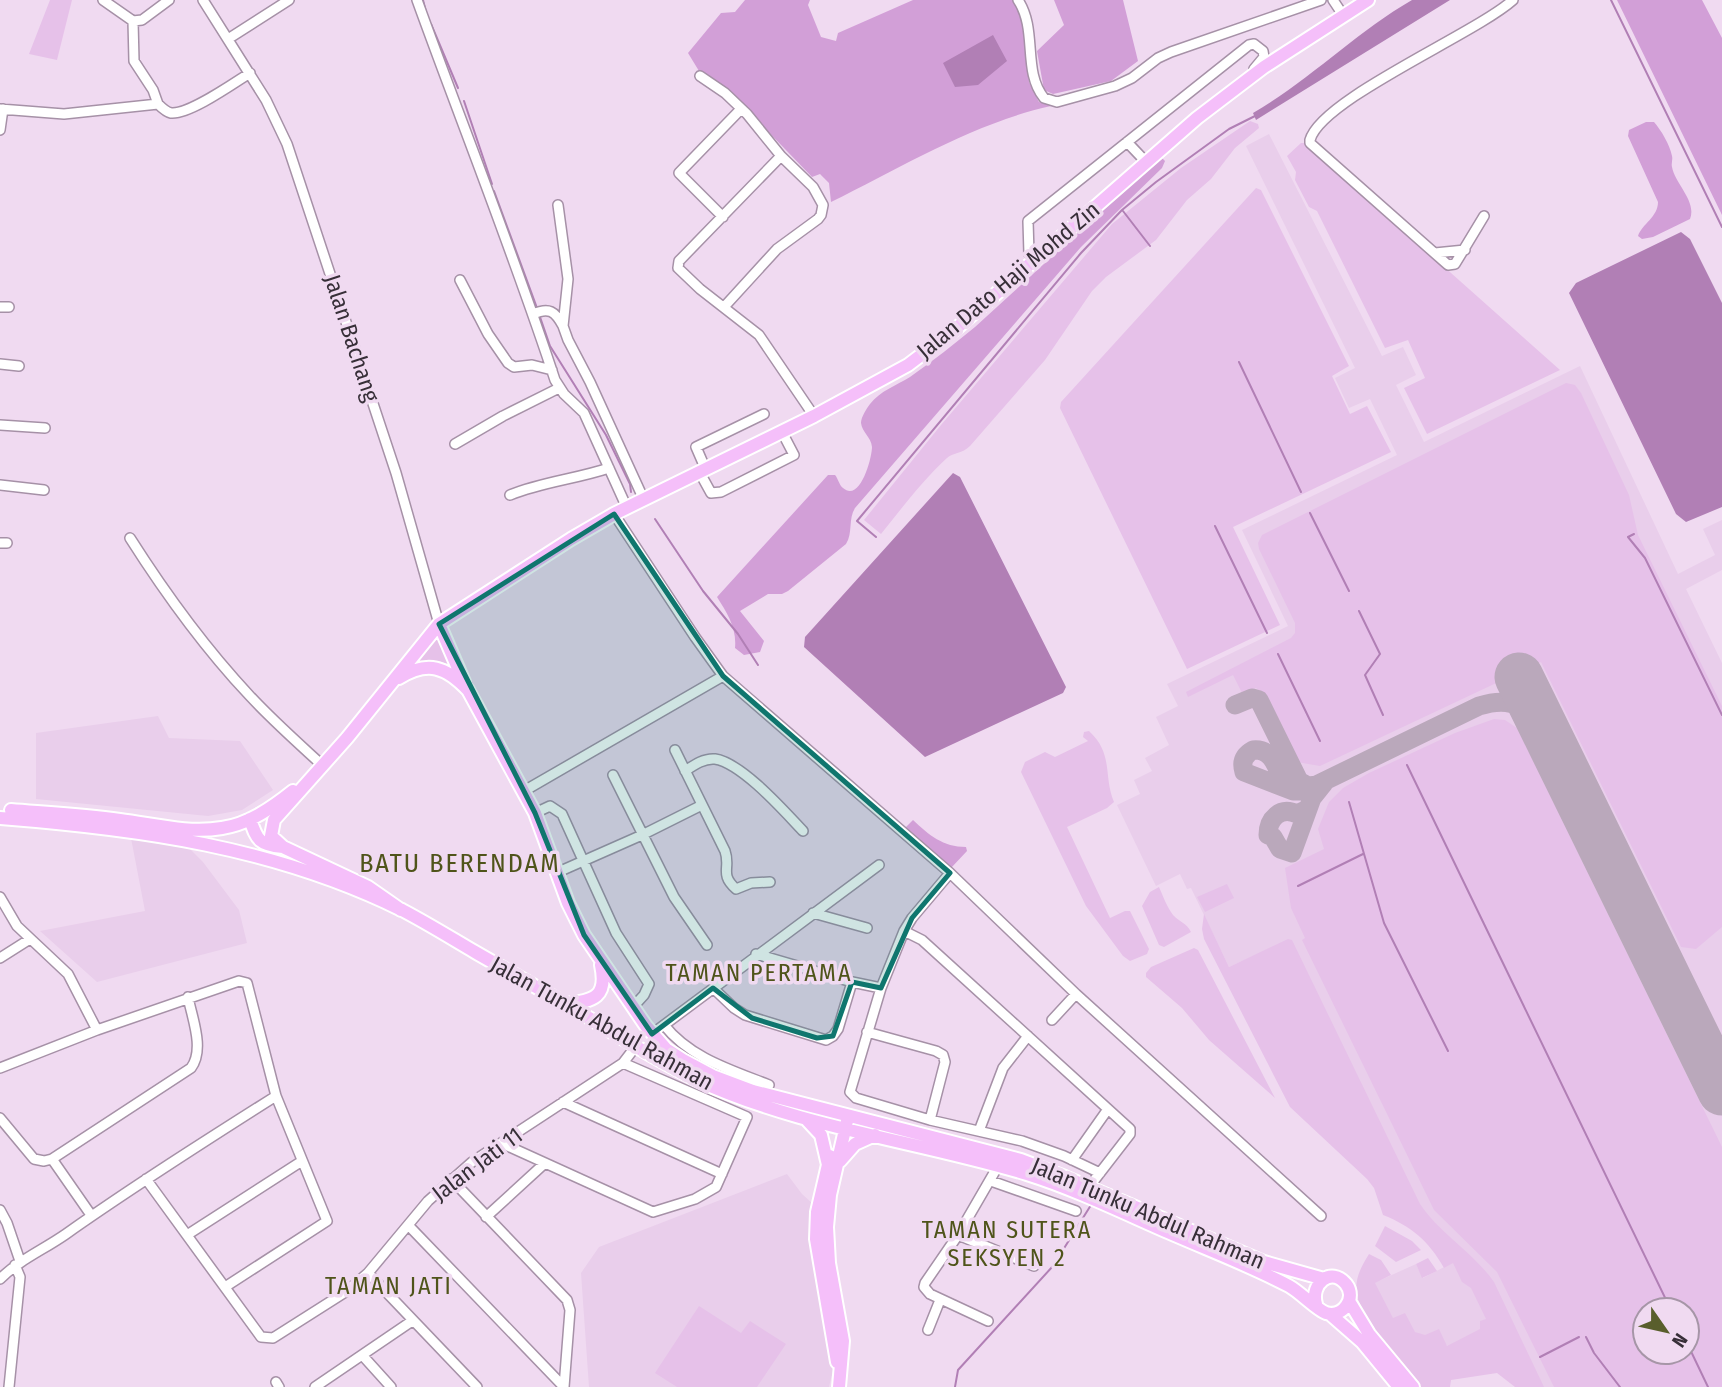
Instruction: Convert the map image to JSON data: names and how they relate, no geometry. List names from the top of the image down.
{
  "streets": {
    "main road": ["Jalan Dato Haji Mohd Zin", "Jalan Bachang", "Jalan Tunku Abdul Rahman"],
    "street": ["Jalan Jati 11"]
  },
  "crossings": [
    ["Jalan Dato Haji Mohd Zin", "Jalan Bachang"],
    ["Jalan Bachang", "Jalan Tunku Abdul Rahman"],
    ["Jalan Tunku Abdul Rahman", "Jalan Jati 11"]
  ],
  "districts": [
    "BATU BERENDAM",
    "TAMAN PERTAMA",
    "TAMAN SUTERA SEKSYEN 2",
    "TAMAN JATI"
  ],
  "north": "bottom right"
}
